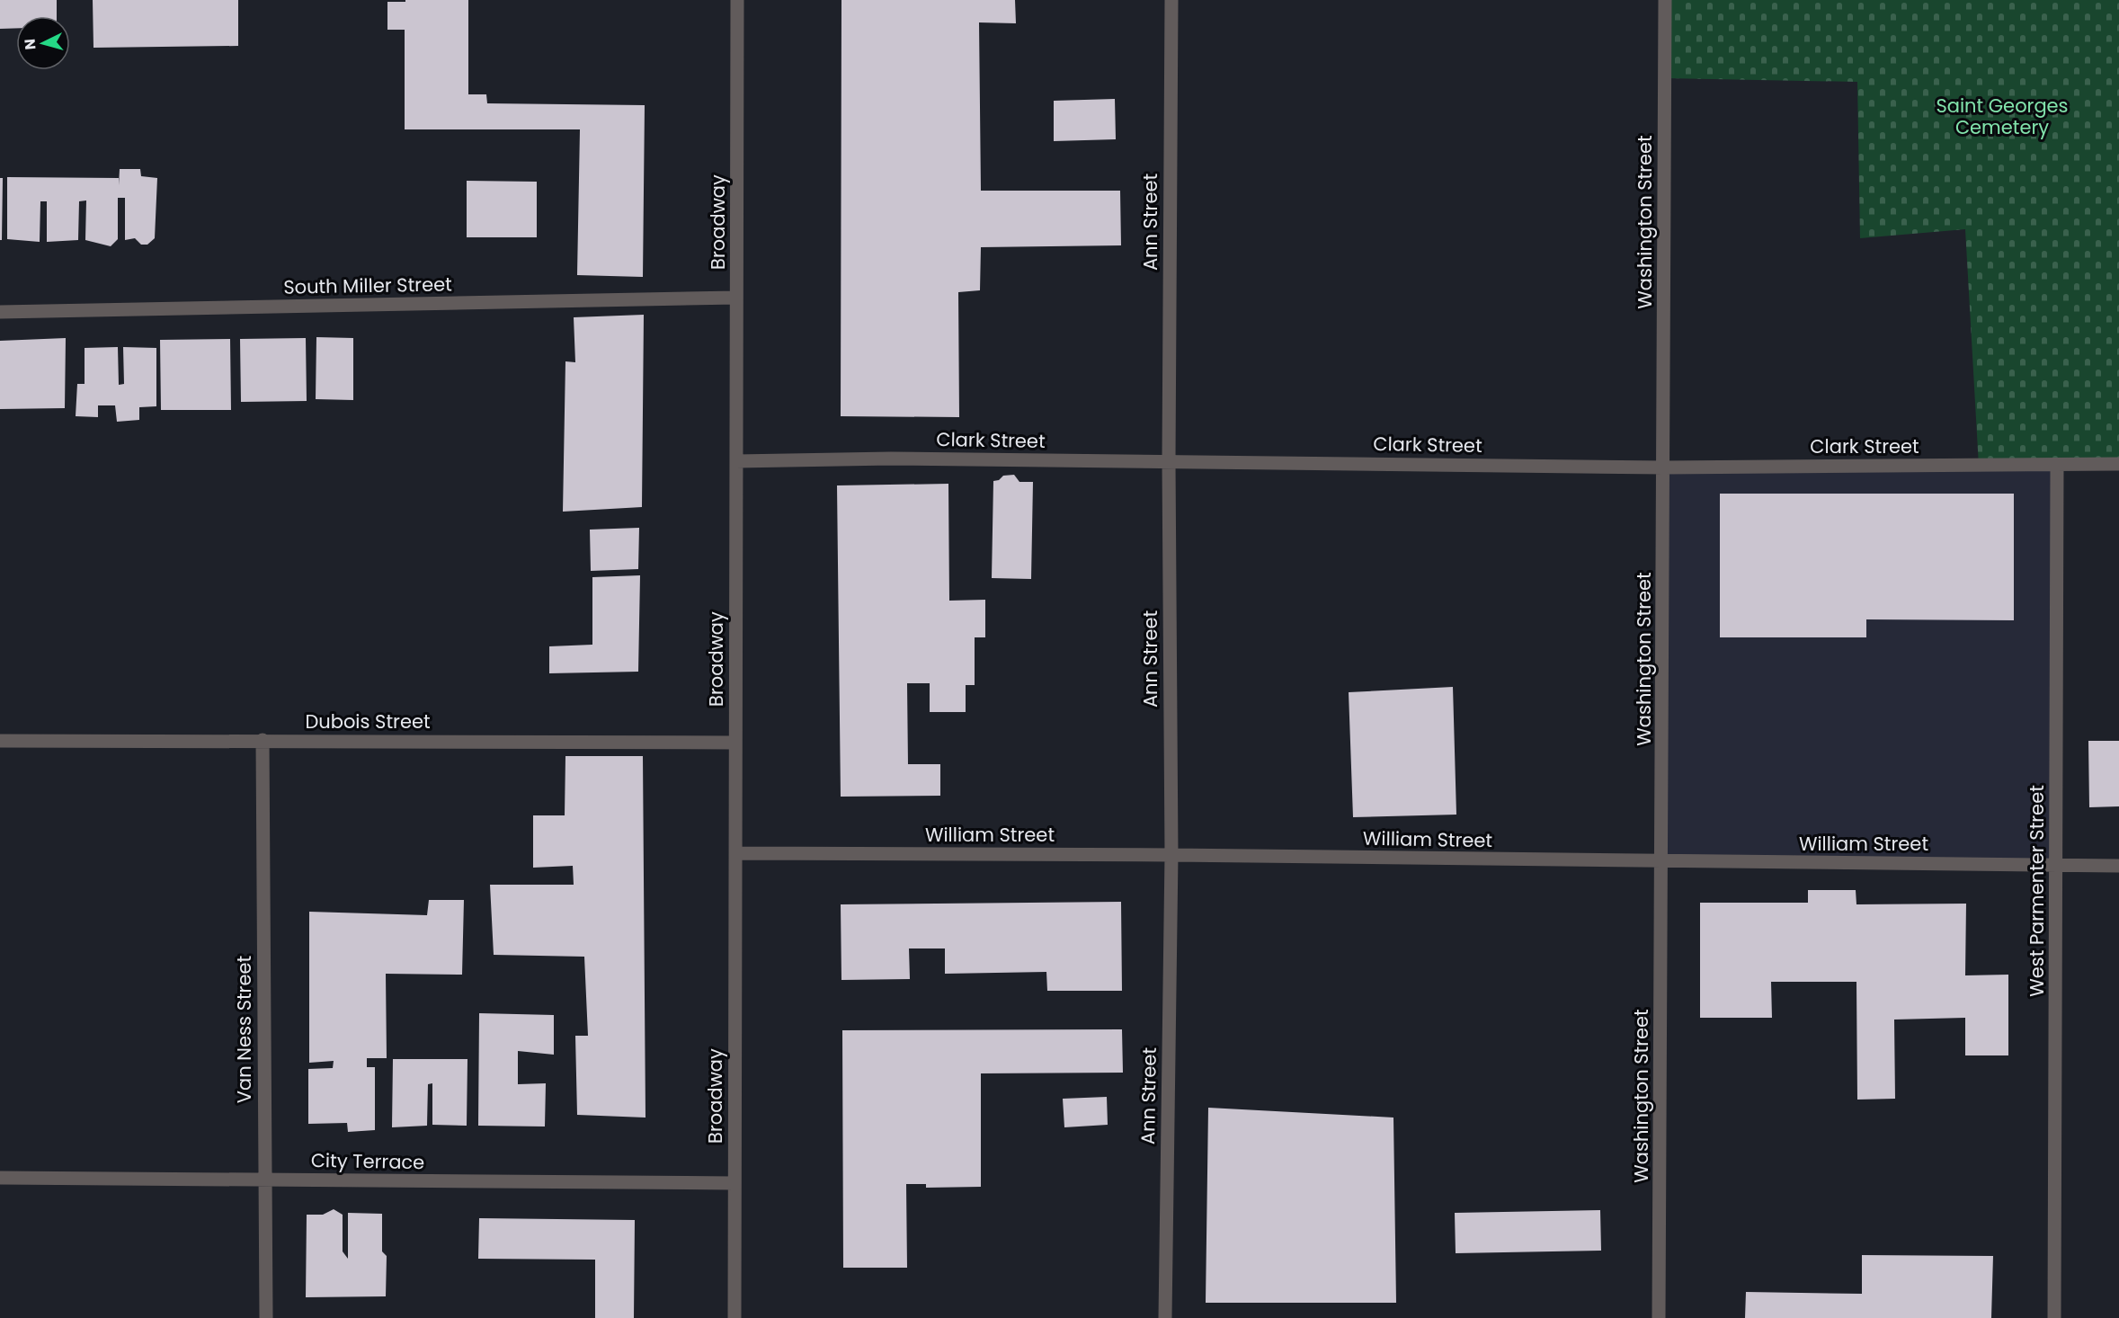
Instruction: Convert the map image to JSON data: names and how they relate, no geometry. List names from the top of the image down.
{
  "streets": {
    "street": [
      "Broadway",
      "Ann Street",
      "Washington Street",
      "South Miller Street",
      "Clark Street",
      "Dubois Street",
      "William Street",
      "West Parmenter Street",
      "Van Ness Street",
      "City Terrace"
    ]
  },
  "crossings": [
    ["Broadway", "South Miller Street"],
    ["Broadway", "Clark Street"],
    ["Broadway", "Dubois Street"],
    ["Broadway", "William Street"],
    ["Broadway", "City Terrace"],
    ["Ann Street", "Clark Street"],
    ["Ann Street", "William Street"],
    ["Washington Street", "Clark Street"],
    ["Washington Street", "William Street"],
    ["Clark Street", "West Parmenter Street"],
    ["Dubois Street", "Van Ness Street"],
    ["William Street", "West Parmenter Street"],
    ["Van Ness Street", "City Terrace"]
  ],
  "parks": ["Saint Georges Cemetery"],
  "north": "left"
}
